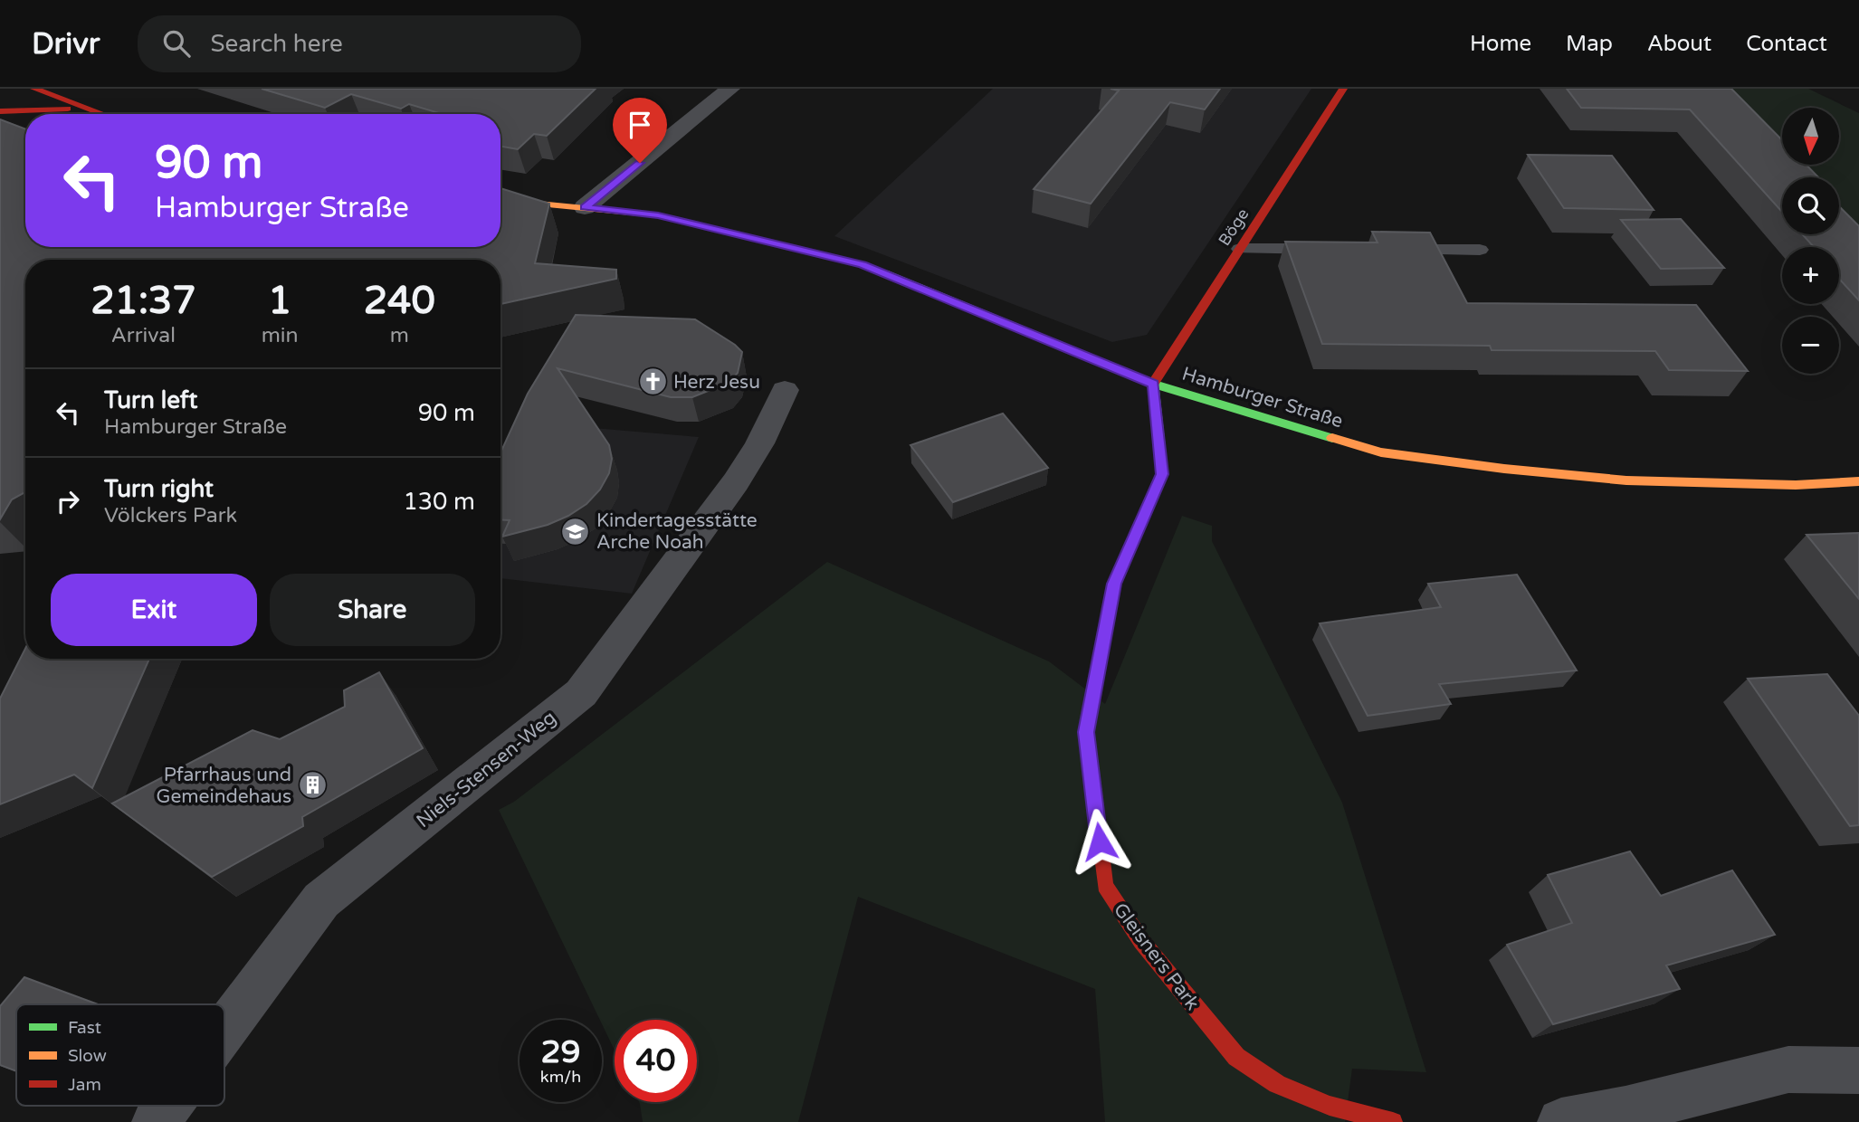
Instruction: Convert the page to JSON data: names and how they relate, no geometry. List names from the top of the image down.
{
  "streets": {
    "main road": ["Böge", "Hamburger Straße", "Gleisners Park"],
    "street": ["Niels-Stensen-Weg"]
  },
  "crossings": [
    ["Böge", "Hamburger Straße"],
    ["Böge", "Gleisners Park"],
    ["Hamburger Straße", "Gleisners Park"]
  ],
  "places": {
    "church": ["Herz Jesu"],
    "school or university": ["Kindertagesstätte Arche Noah"],
    "building": ["Pfarrhaus und Gemeindehaus"]
  },
  "legend": ["Fast", "Slow", "Jam"],
  "north": "bottom",
  "page": {
    "header": "Drivr",
    "search": "Search here",
    "nav": [
      "Home",
      "Map",
      "About",
      "Contact"
    ],
    "map_buttons": ["+", "−"],
    "turn": ["90 m", "Hamburger Straße"],
    "eta": [
      "21:37",
      "Arrival",
      "1",
      "min",
      "240",
      "m"
    ],
    "list": [
      {
        "name": "Turn left",
        "note": "Hamburger Straße",
        "value": "90 m"
      },
      {
        "name": "Turn right",
        "note": "Völckers Park",
        "value": "130 m"
      }
    ],
    "buttons": ["Exit", "Share"],
    "speed": "29 km/h",
    "limit": "40"
  }
}
